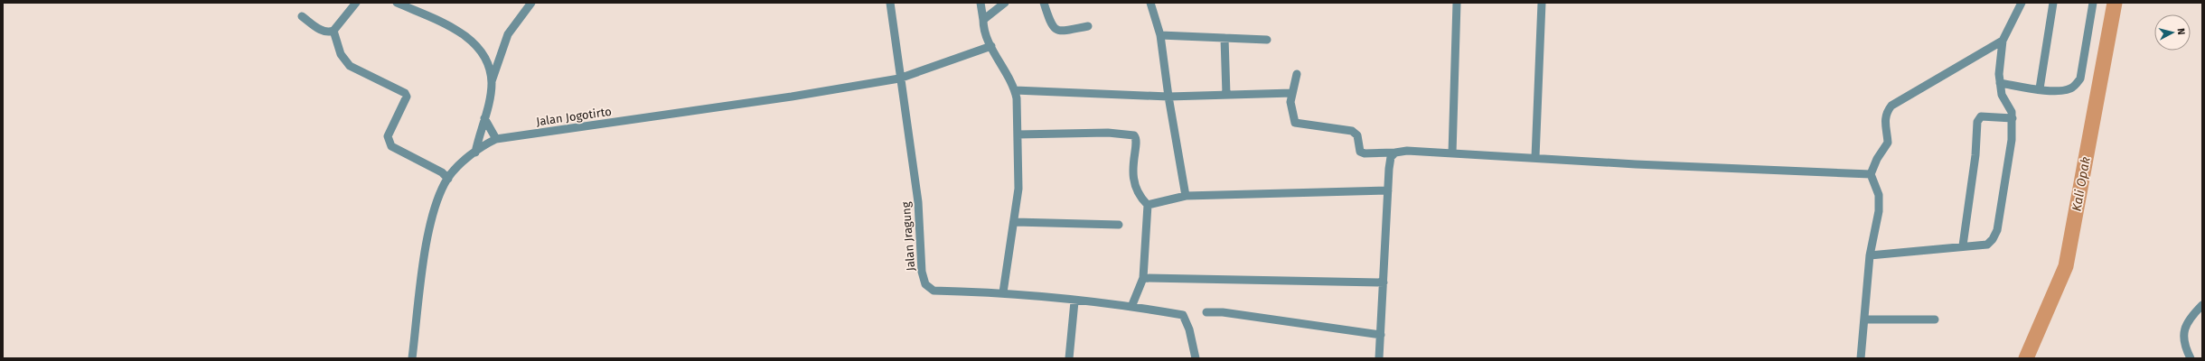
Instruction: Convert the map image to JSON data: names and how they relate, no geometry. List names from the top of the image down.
{
  "streets": {
    "street": ["Jalan Jogotirto", "Jalan Jragung"]
  },
  "crossings": [
    ["Jalan Jogotirto", "Jalan Jragung"]
  ],
  "water": ["Kali Opak"],
  "north": "right"
}
